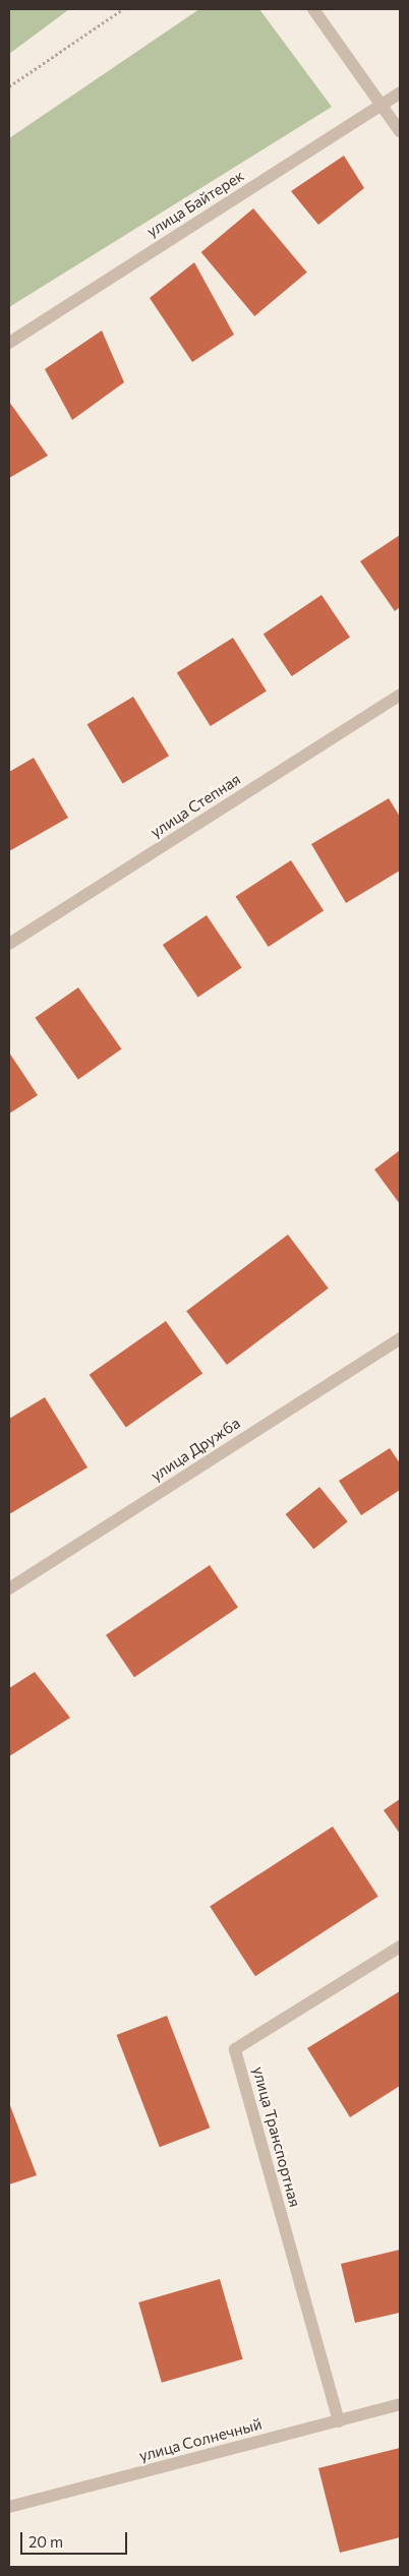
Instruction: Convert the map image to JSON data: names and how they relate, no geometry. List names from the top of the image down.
{
  "streets": {
    "street": [
      "улица Байтерек",
      "улица Степная",
      "улица Дружба",
      "улица Транспортная",
      "улица Солнечный"
    ]
  },
  "crossings": [
    ["улица Транспортная", "улица Солнечный"]
  ],
  "scale_bar": "20 m"
}
